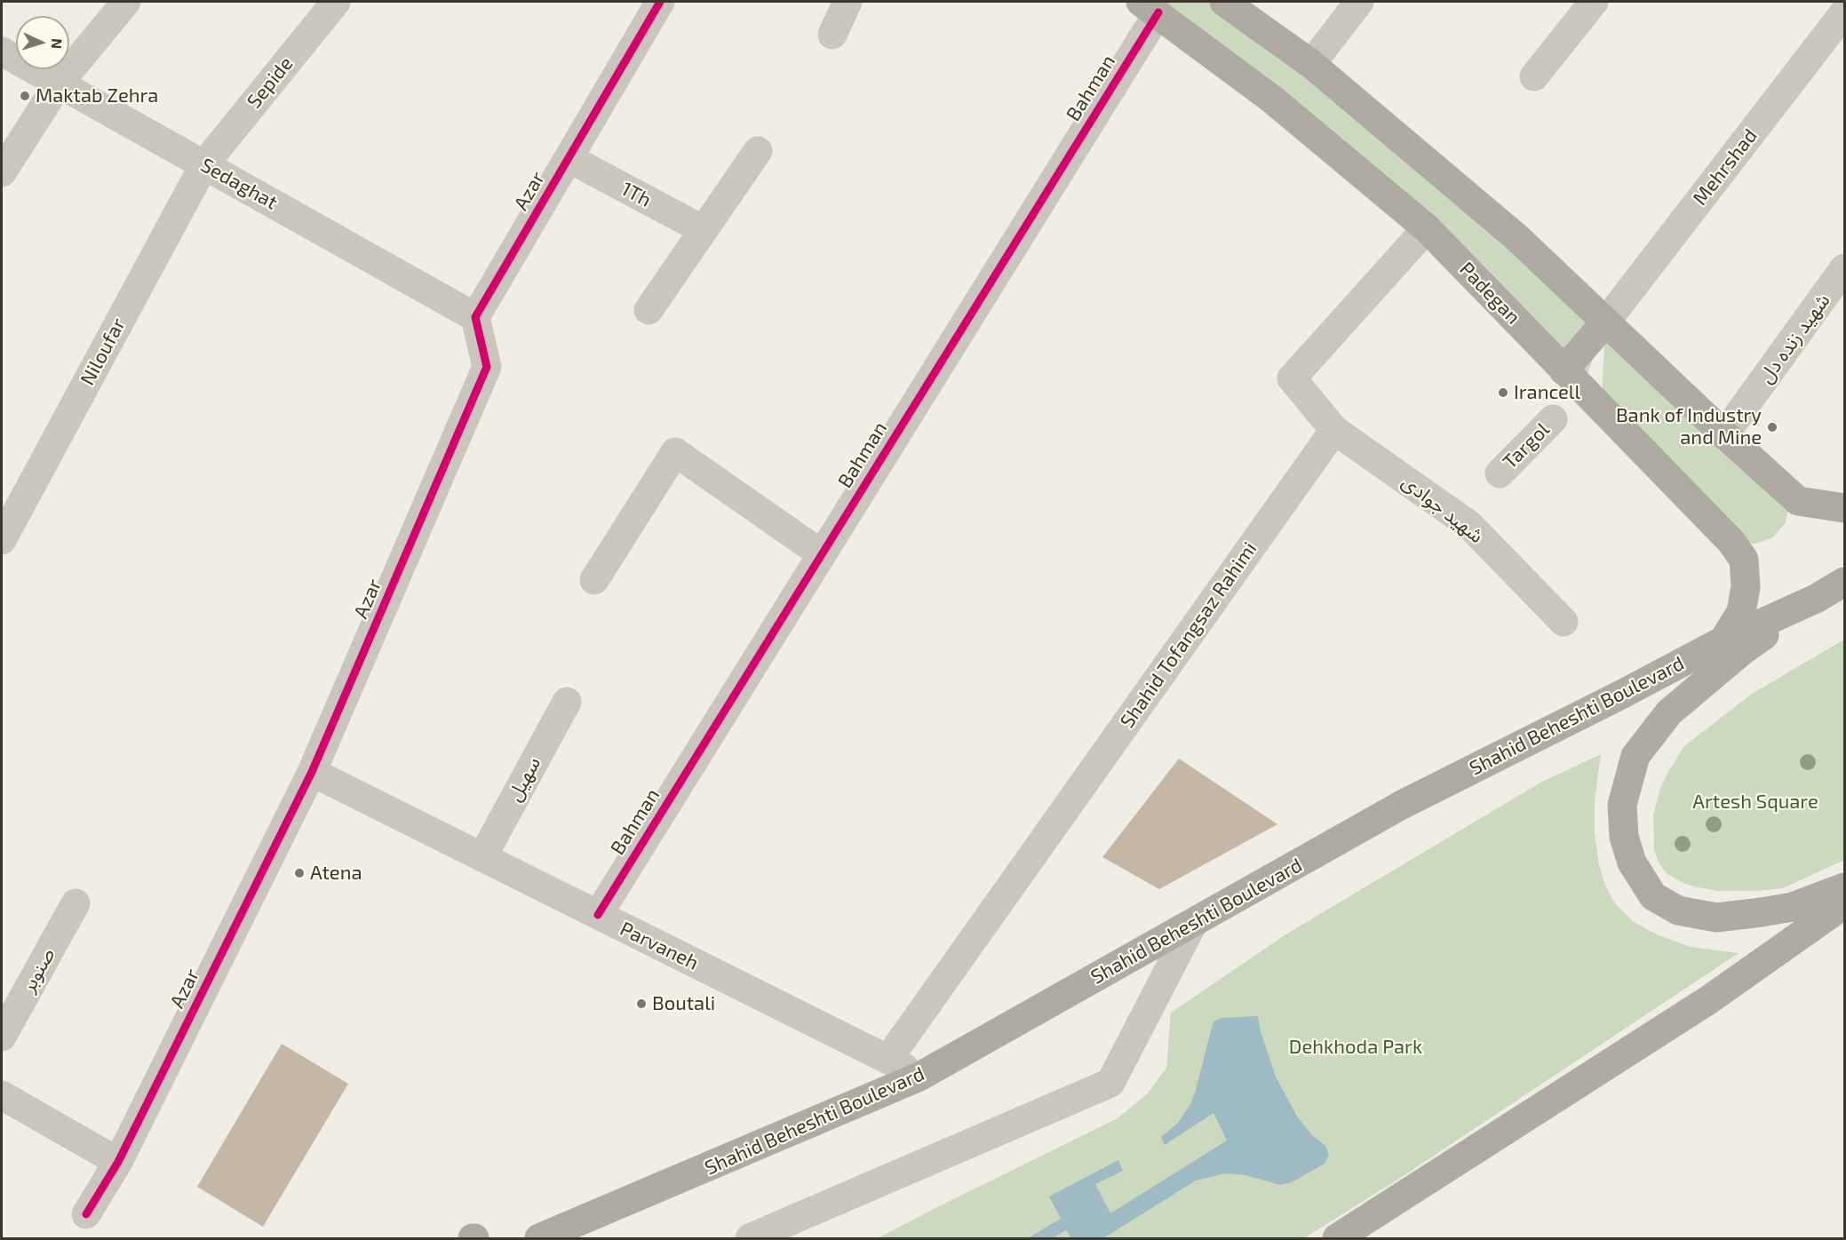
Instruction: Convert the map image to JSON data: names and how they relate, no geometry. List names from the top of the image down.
{
  "streets": {
    "main road": ["Padegan", "Shahid Beheshti Boulevard"],
    "street": [
      "Sepide",
      "Bahman",
      "Mehrshad",
      "Sedaghat",
      "Azar",
      "1Th",
      "شهید زنده دل",
      "Niloufar",
      "Targol",
      "شهید جوادی",
      "Shahid Tofangsaz Rahimi",
      "سهیل",
      "Parvaneh",
      "صنوبر"
    ]
  },
  "crossings": [
    ["Sepide", "Sedaghat"],
    ["Sepide", "Niloufar"],
    ["Bahman", "Padegan"],
    ["Bahman", "Parvaneh"],
    ["Sedaghat", "Azar"],
    ["Sedaghat", "Niloufar"],
    ["Azar", "1Th"],
    ["Azar", "Parvaneh"],
    ["Padegan", "Shahid Beheshti Boulevard"],
    ["شهید جوادی", "Shahid Tofangsaz Rahimi"],
    ["Shahid Tofangsaz Rahimi", "Parvaneh"],
    ["Shahid Beheshti Boulevard", "Parvaneh"],
    ["سهیل", "Parvaneh"]
  ],
  "parks": ["Artesh Square", "Dehkhoda Park"],
  "places": [
    "Maktab Zehra",
    "Irancell",
    "Bank of Industry and Mine",
    "Atena",
    "Boutali"
  ],
  "north": "right"
}
